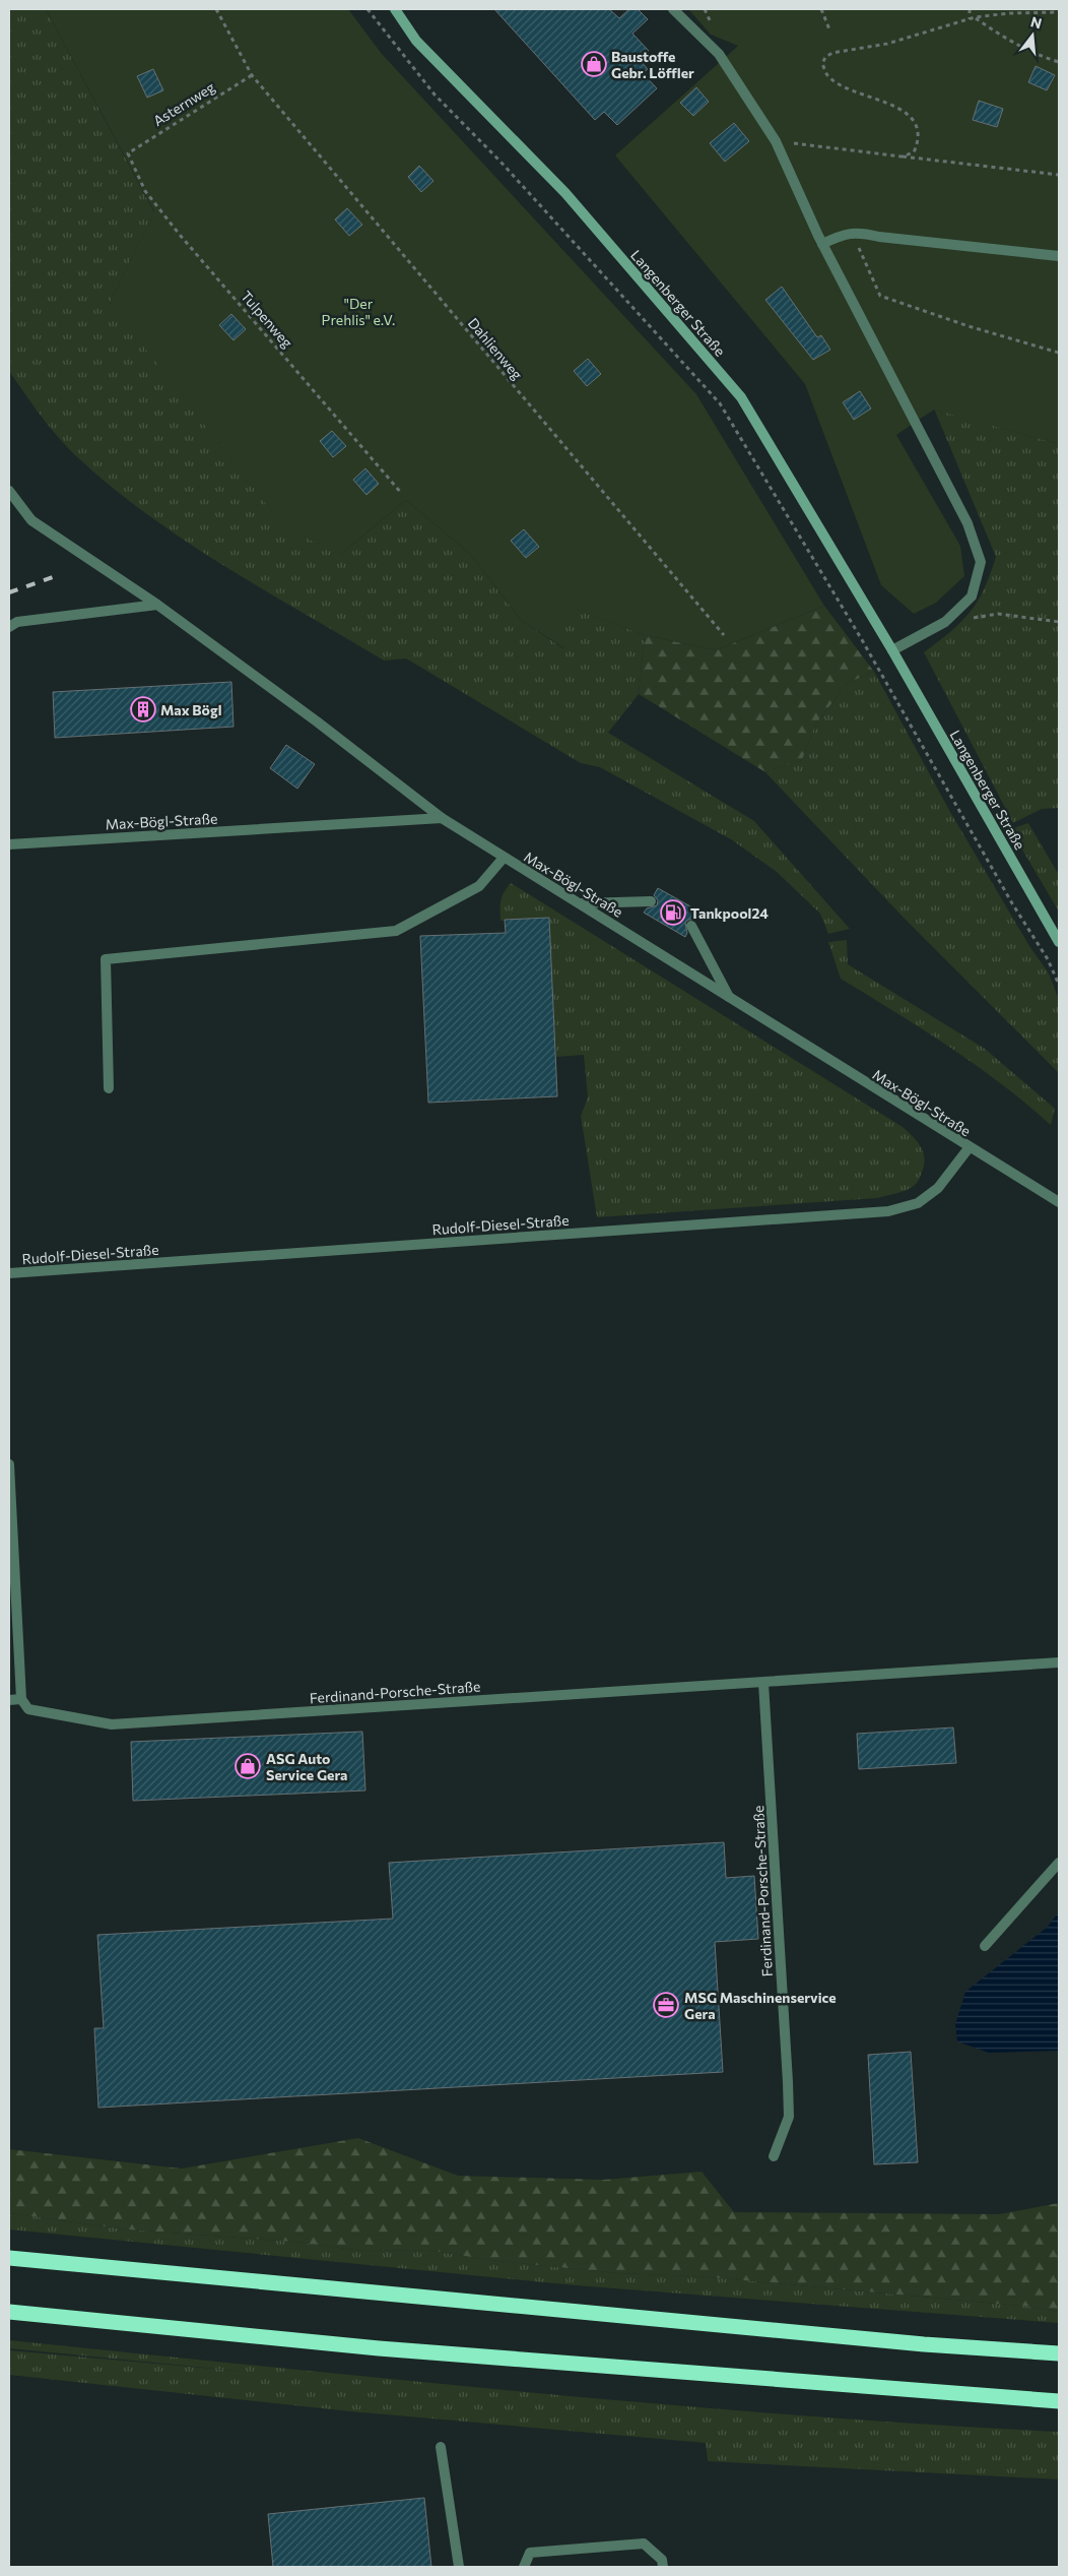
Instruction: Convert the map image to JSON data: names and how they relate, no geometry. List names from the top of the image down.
{
  "streets": {
    "main road": ["Langenberger Straße"],
    "street": ["Max-Bögl-Straße", "Rudolf-Diesel-Straße", "Ferdinand-Porsche-Straße"],
    "path": ["Asternweg", "Tulpenweg", "Dahlienweg"]
  },
  "crossings": [
    ["Asternweg", "Tulpenweg"],
    ["Asternweg", "Dahlienweg"],
    ["Max-Bögl-Straße", "Rudolf-Diesel-Straße"]
  ],
  "parks": ["\"Der Prehlis\" e.V."],
  "places": {
    "shop": ["Baustoffe Gebr. Löffler", "ASG Auto Service Gera"],
    "building": ["Max Bögl"],
    "fuel station": ["Tankpool24"],
    "office": ["MSG Maschinenservice Gera"]
  },
  "north": "top"
}
